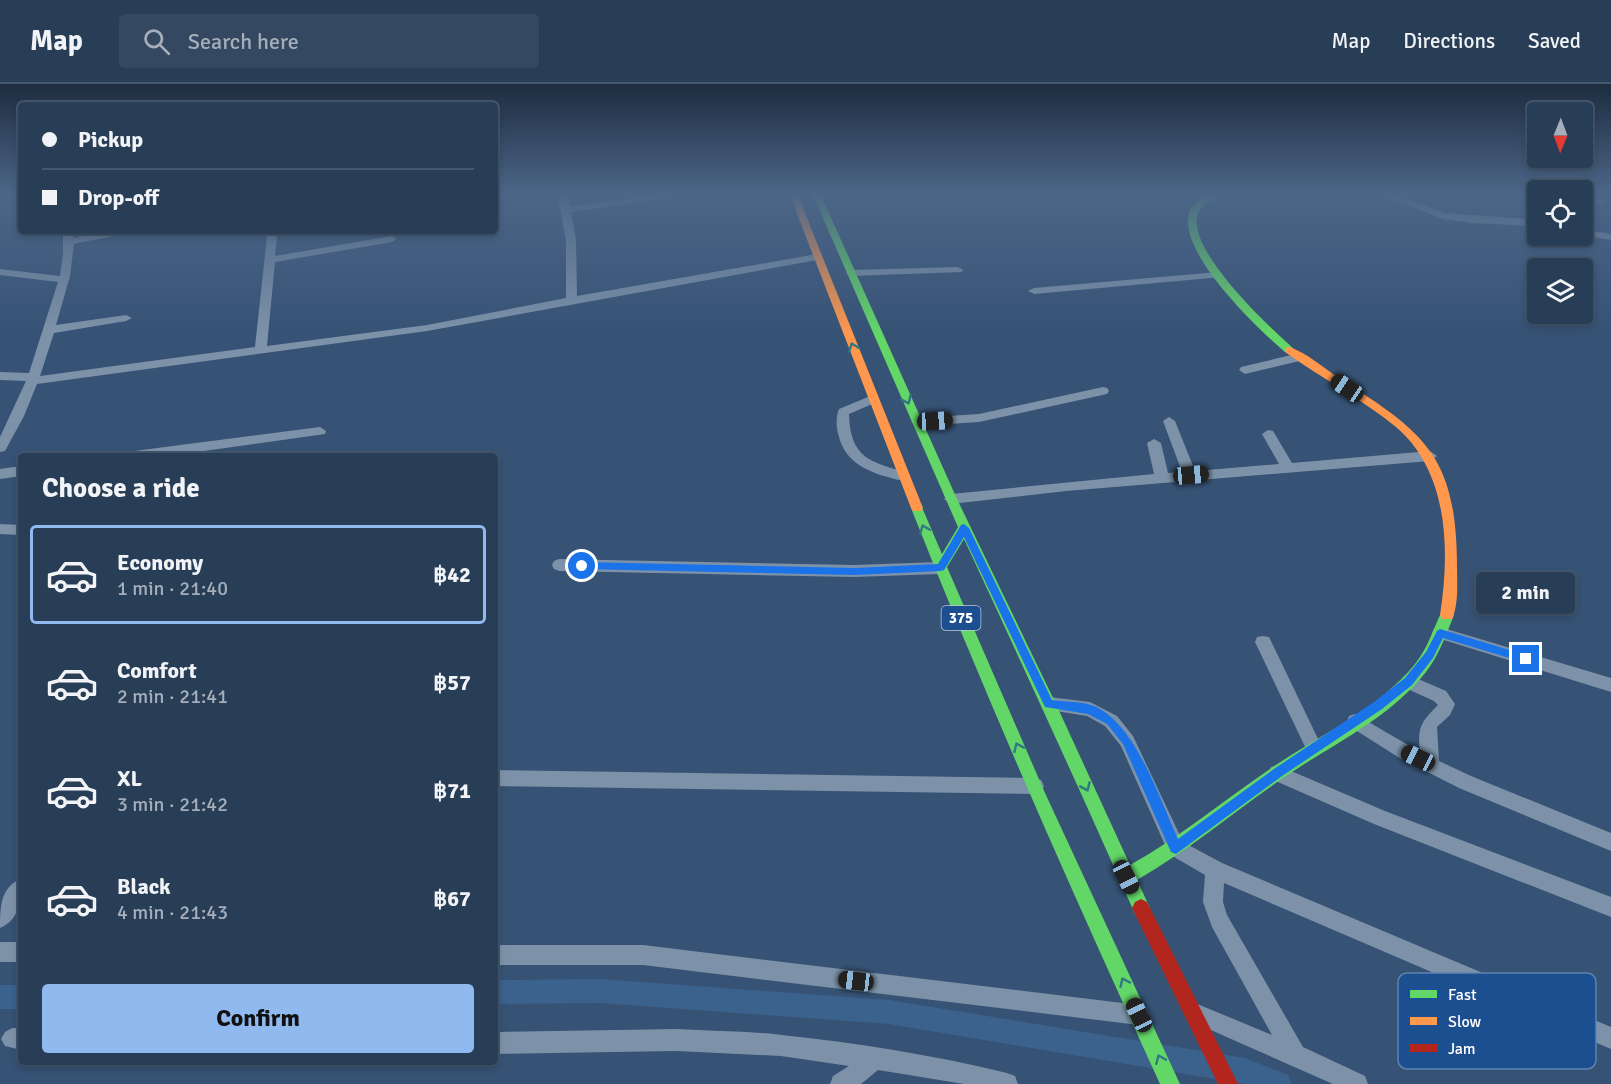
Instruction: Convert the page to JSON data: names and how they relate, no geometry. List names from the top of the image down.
{
  "streets": {
    "main road": ["375"]
  },
  "legend": ["Fast", "Slow", "Jam"],
  "north": "bottom",
  "page": {
    "header": "Map",
    "search": "Search here",
    "nav": ["Map", "Directions", "Saved"],
    "banner": ["Pickup", "Drop-off"],
    "heading": "Choose a ride",
    "list": [
      {
        "name": "Economy",
        "note": "1 min · 21:40",
        "value": "฿42"
      },
      {
        "name": "Comfort",
        "note": "2 min · 21:41",
        "value": "฿57"
      },
      {
        "name": "XL",
        "note": "3 min · 21:42",
        "value": "฿71"
      },
      {
        "name": "Black",
        "note": "4 min · 21:43",
        "value": "฿67"
      }
    ],
    "bubble": "2 min",
    "buttons": "Confirm"
  }
}
